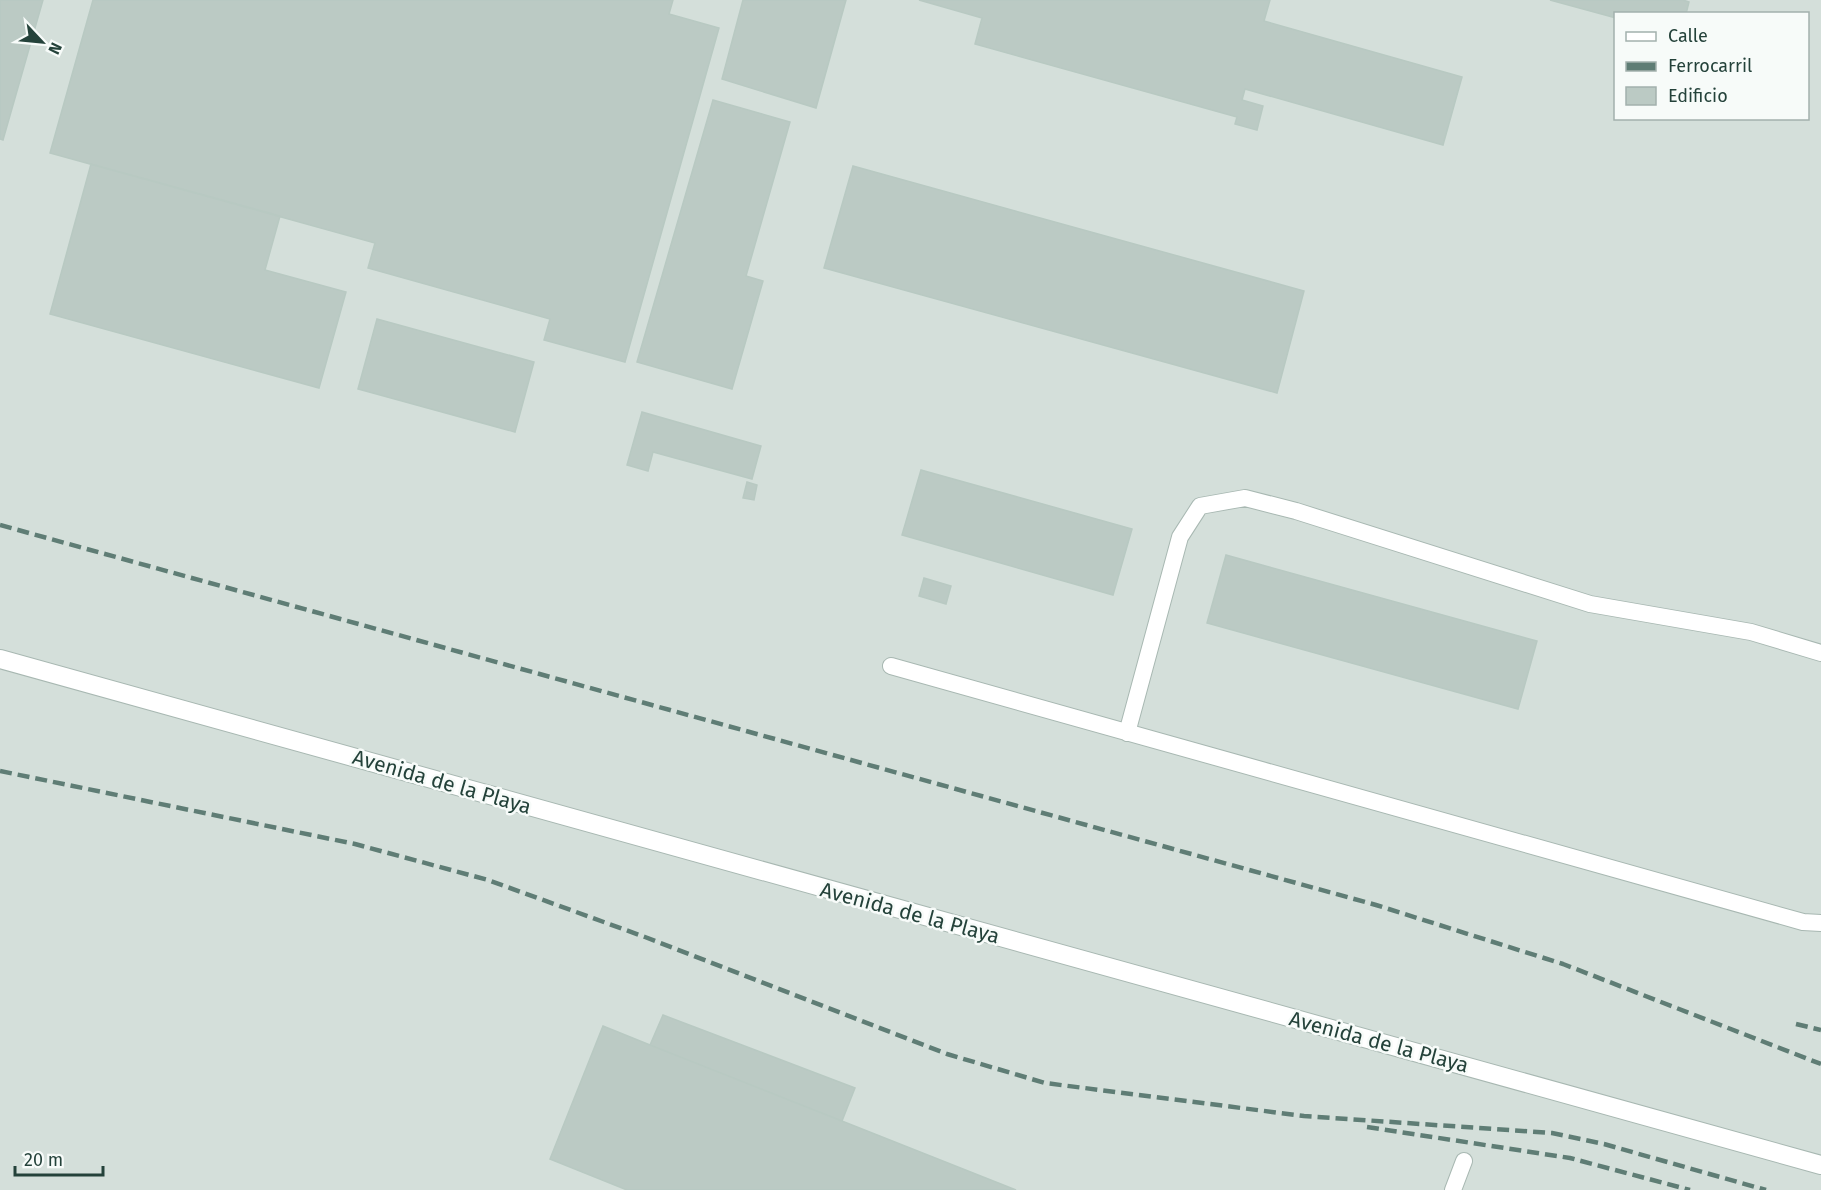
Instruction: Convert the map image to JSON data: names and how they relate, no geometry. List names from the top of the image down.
{
  "streets": {
    "street": ["Avenida de la Playa"]
  },
  "legend": ["Calle", "Ferrocarril", "Edificio"],
  "scale_bar": "20 m",
  "north": "bottom right"
}
